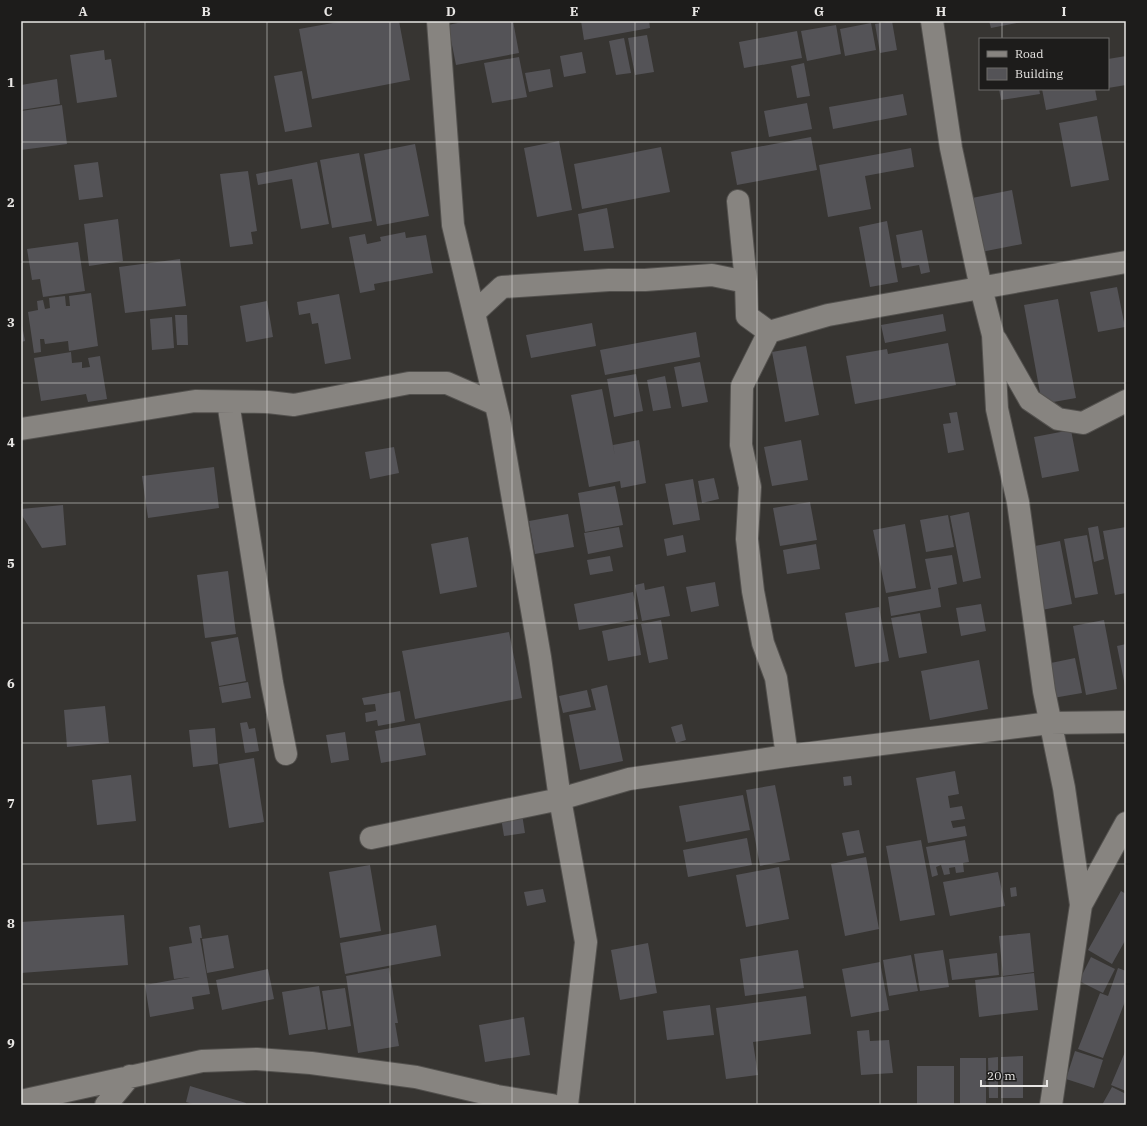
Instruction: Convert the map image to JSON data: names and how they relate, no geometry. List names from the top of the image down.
{
  "legend": ["Road", "Building"],
  "scale_bar": "20 m",
  "grid": {
    "columns": [
      "A",
      "B",
      "C",
      "D",
      "E",
      "F",
      "G",
      "H",
      "I"
    ],
    "rows": [
      "1",
      "2",
      "3",
      "4",
      "5",
      "6",
      "7",
      "8",
      "9"
    ]
  }
}
